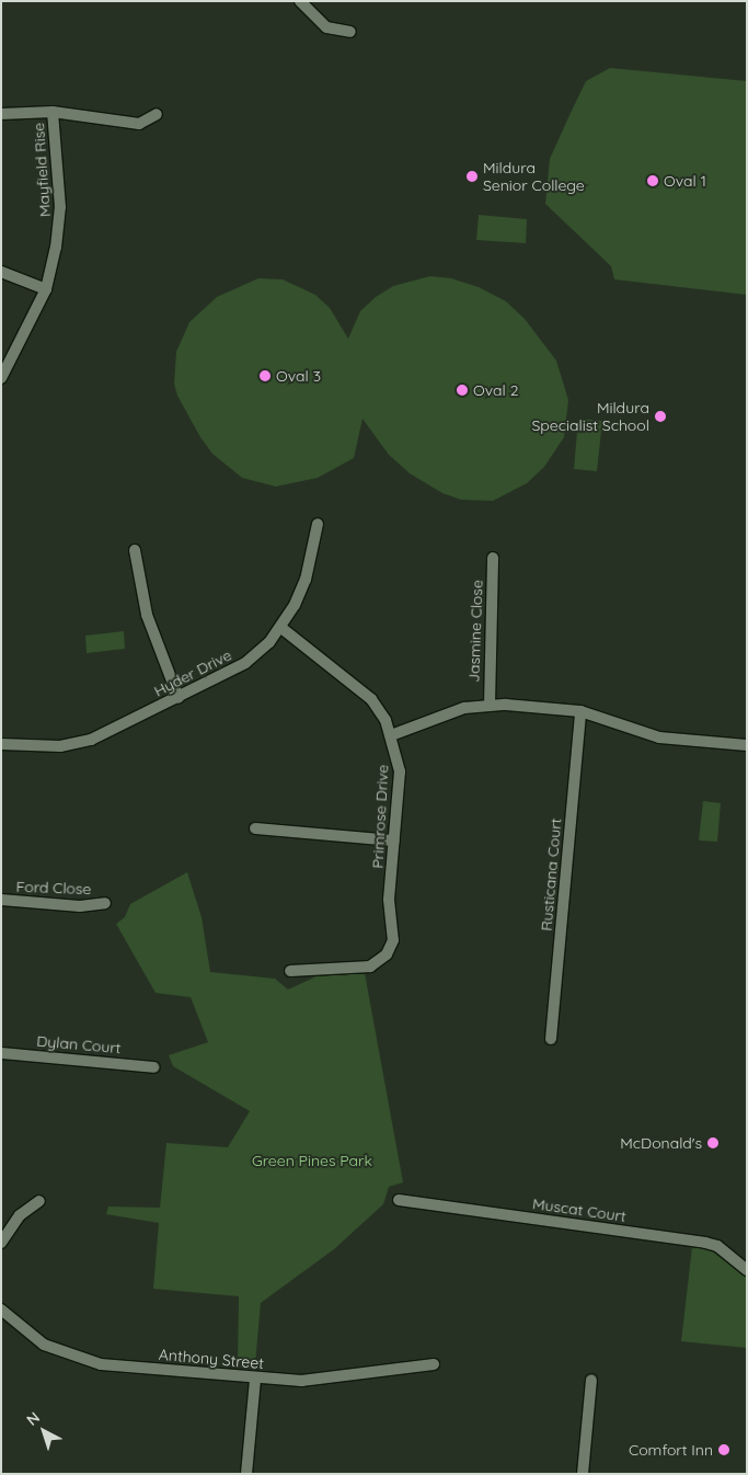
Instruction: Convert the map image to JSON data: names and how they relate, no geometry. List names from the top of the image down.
{
  "streets": {
    "street": [
      "Mayfield Rise",
      "Jasmine Close",
      "Hyder Drive",
      "Primrose Drive",
      "Rusticana Court",
      "Ford Close",
      "Dylan Court",
      "Muscat Court",
      "Anthony Street"
    ]
  },
  "crossings": [
    ["Hyder Drive", "Primrose Drive"]
  ],
  "parks": ["Green Pines Park"],
  "places": [
    "Mildura Senior College",
    "Oval 1",
    "Oval 3",
    "Oval 2",
    "Mildura Specialist School",
    "McDonald's",
    "Comfort Inn"
  ],
  "north": "top left"
}
